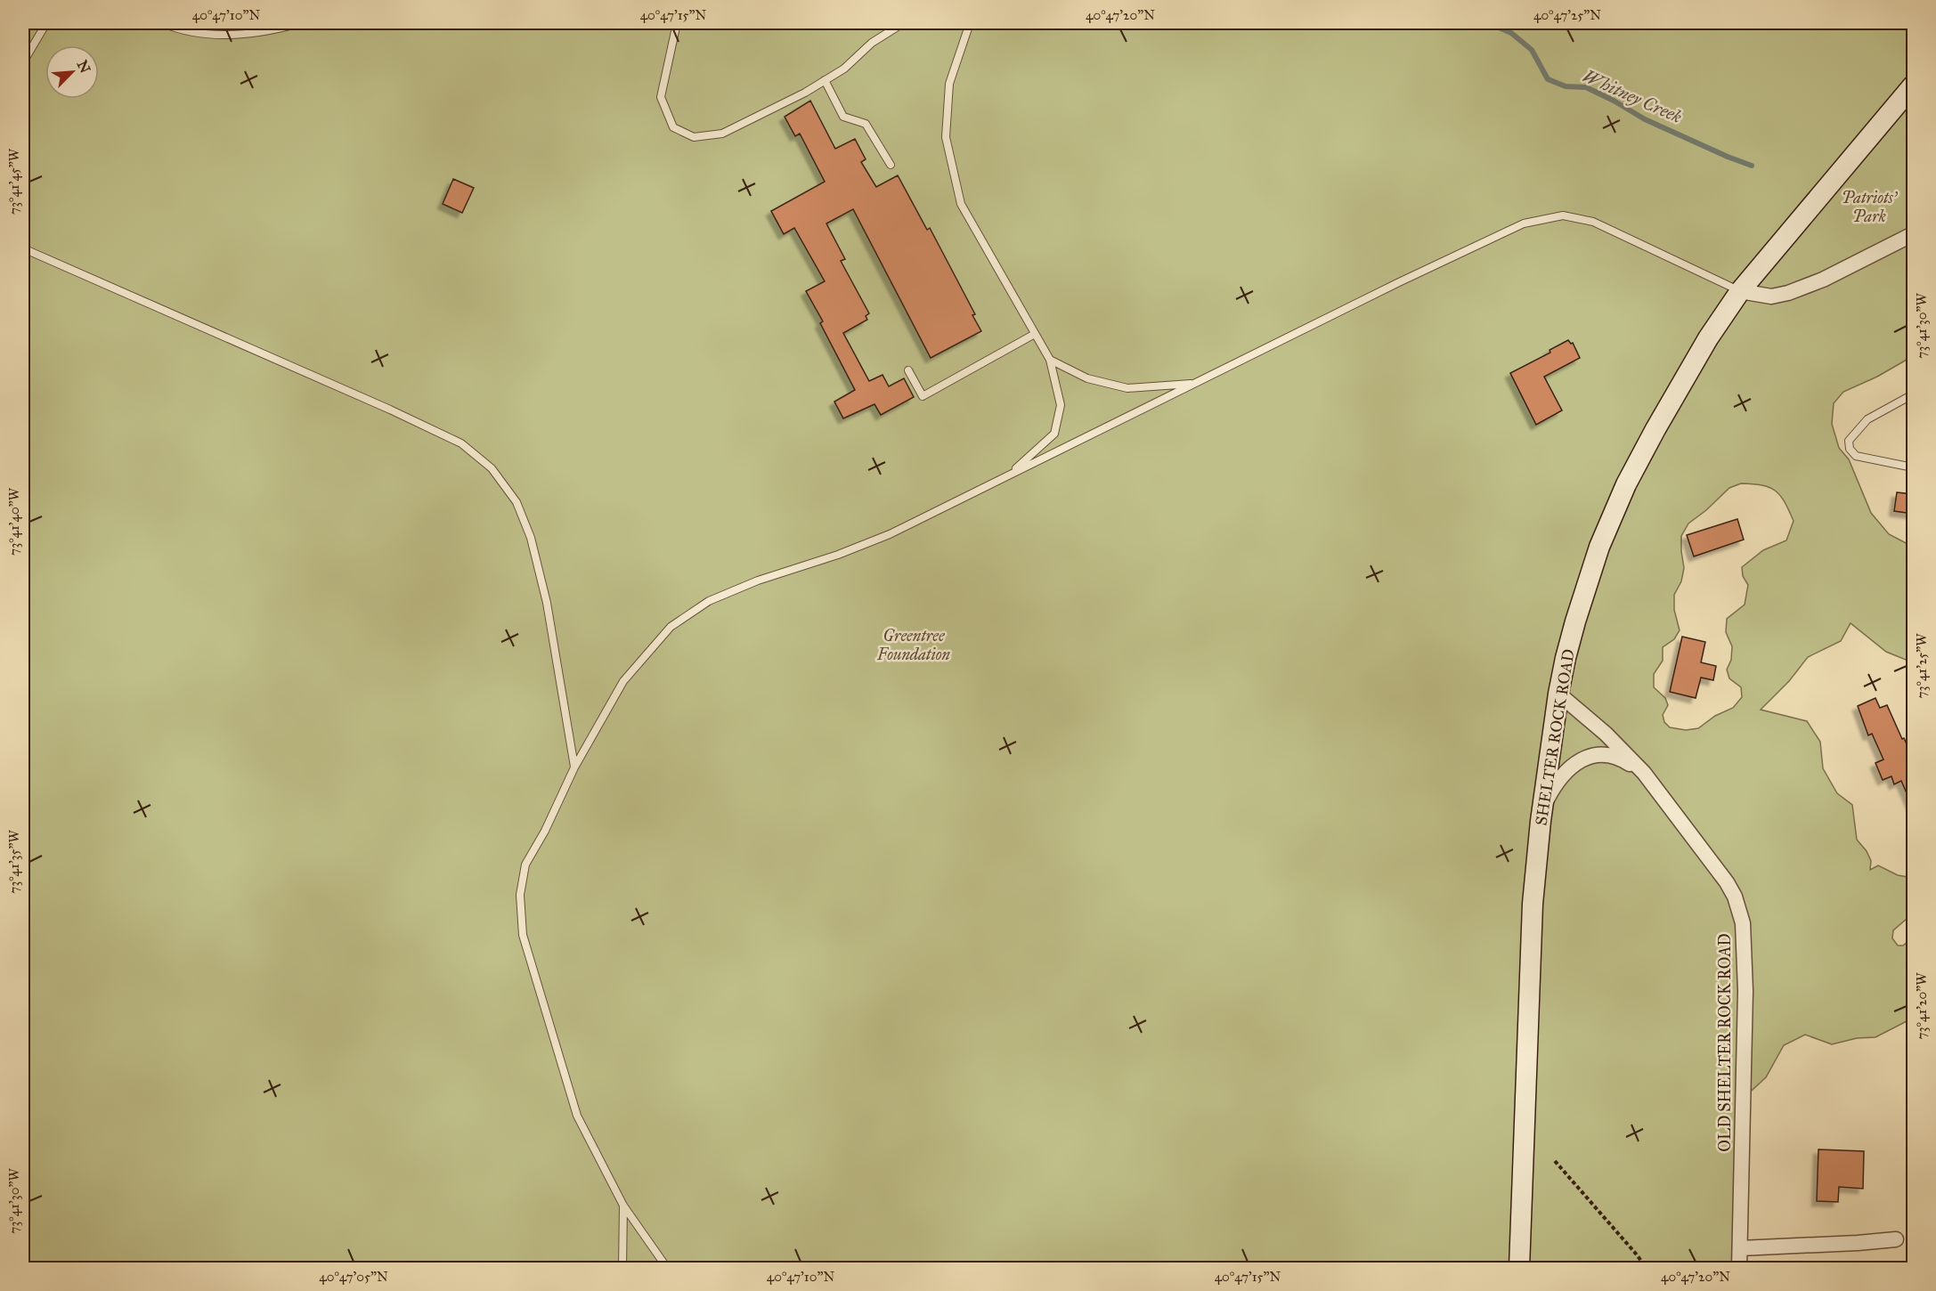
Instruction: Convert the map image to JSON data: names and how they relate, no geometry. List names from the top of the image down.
{
  "streets": {
    "main road": ["SHELTER ROCK ROAD"],
    "street": ["OLD SHELTER ROCK ROAD"]
  },
  "crossings": [
    ["SHELTER ROCK ROAD", "OLD SHELTER ROCK ROAD"]
  ],
  "water": ["Whitney Creek"],
  "parks": ["Patriots' Park", "Greentree Foundation"],
  "north": "top right",
  "coordinates": [
    "40°47'10\"N",
    "40°47'15\"N",
    "40°47'20\"N",
    "40°47'25\"N",
    "73°41'45\"W",
    "73°41'30\"W",
    "73°41'40\"W",
    "73°41'25\"W",
    "73°41'35\"W",
    "73°41'20\"W",
    "40°47'05\"N"
  ]
}
